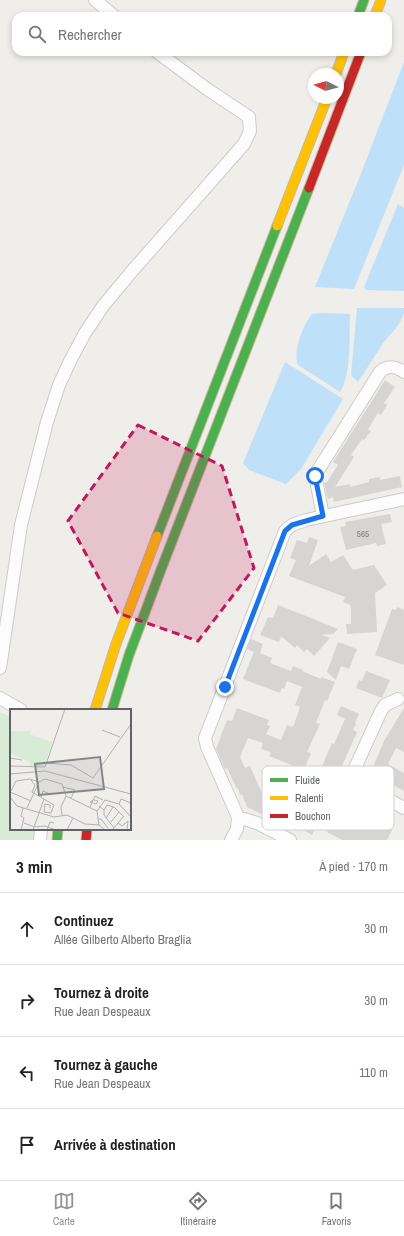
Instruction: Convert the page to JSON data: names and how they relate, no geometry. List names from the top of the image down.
{
  "house_numbers": ["565"],
  "legend": ["Fluide", "Ralenti", "Bouchon"],
  "north": "left",
  "page": {
    "search": "Rechercher",
    "heading": ["3 min", "À pied · 170 m"],
    "list": [
      ["Continuez", "Allée Gilberto Alberto Braglia", "30 m"],
      ["Tournez à droite", "Rue Jean Despeaux", "30 m"],
      ["Tournez à gauche", "Rue Jean Despeaux", "110 m"],
      "Arrivée à destination"
    ],
    "nav": ["Carte", "Itinéraire", "Favoris"]
  }
}
